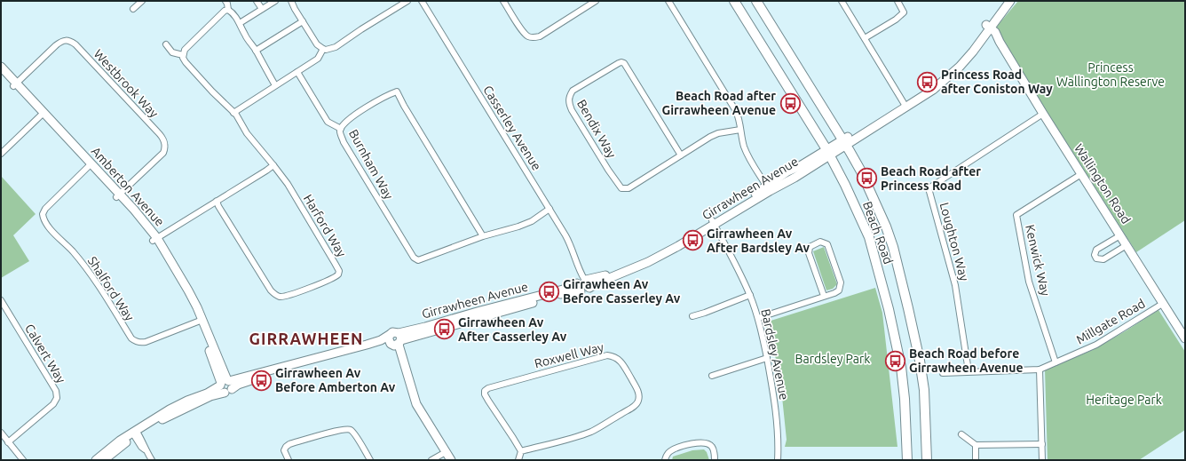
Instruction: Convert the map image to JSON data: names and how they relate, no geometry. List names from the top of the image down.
{
  "streets": {
    "main road": [
      "Wallington Road",
      "Amberton Avenue",
      "Girrawheen Avenue",
      "Beach Road"
    ],
    "street": [
      "Westbrook Way",
      "Casserley Avenue",
      "Bendix Way",
      "Burnham Way",
      "Harford Way",
      "Loughton Way",
      "Kenwick Way",
      "Shalford Way",
      "Millgate Road",
      "Calvert Way",
      "Bardsley Avenue",
      "Roxwell Way"
    ]
  },
  "crossings": [
    ["Westbrook Way", "Amberton Avenue"],
    ["Casserley Avenue", "Burnham Way"],
    ["Casserley Avenue", "Girrawheen Avenue"],
    ["Wallington Road", "Girrawheen Avenue"],
    ["Wallington Road", "Loughton Way"],
    ["Wallington Road", "Kenwick Way"],
    ["Wallington Road", "Millgate Road"],
    ["Amberton Avenue", "Girrawheen Avenue"],
    ["Amberton Avenue", "Shalford Way"],
    ["Girrawheen Avenue", "Beach Road"],
    ["Girrawheen Avenue", "Bardsley Avenue"],
    ["Loughton Way", "Millgate Road"],
    ["Kenwick Way", "Millgate Road"]
  ],
  "districts": ["GIRRAWHEEN"],
  "parks": ["Princess Wallington Reserve", "Bardsley Park", "Heritage Park"],
  "places": {
    "bus stop": [
      "Princess Road after Coniston Way",
      "Beach Road after Girrawheen Avenue",
      "Beach Road after Princess Road",
      "Girrawheen Av After Bardsley Av",
      "Girrawheen Av Before Casserley Av",
      "Girrawheen Av After Casserley Av",
      "Beach Road before Girrawheen Avenue",
      "Girrawheen Av Before Amberton Av"
    ]
  }
}
